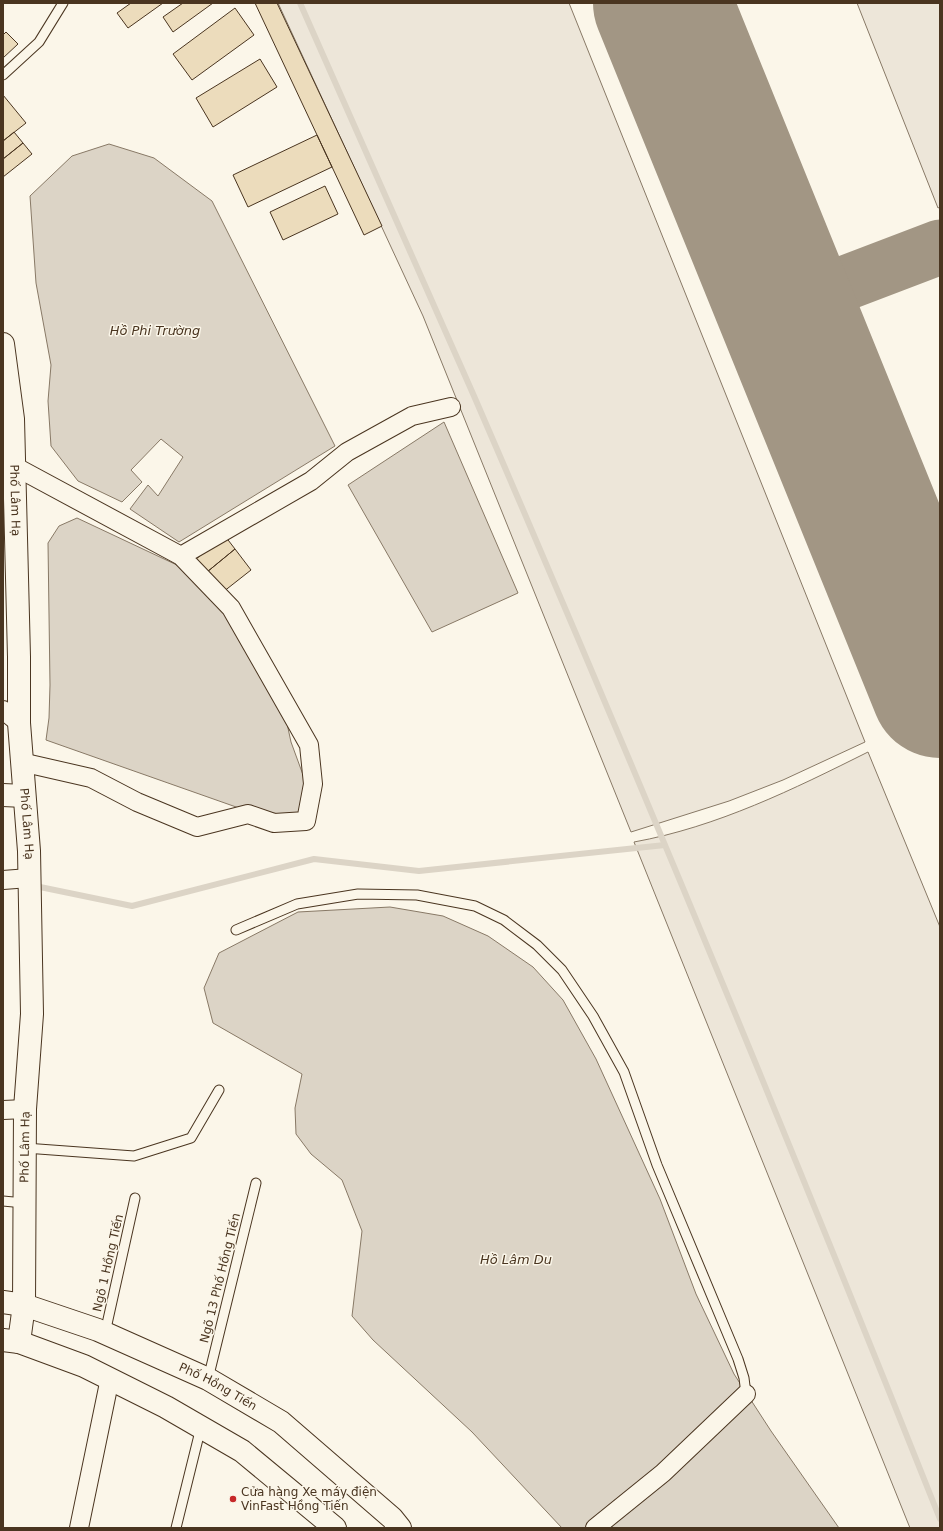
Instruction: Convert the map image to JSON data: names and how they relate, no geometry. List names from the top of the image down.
{
  "streets": {
    "street": ["Phố Lâm Hạ", "Phố Hồng Tiến"],
    "lane": ["Ngõ 1 Hồng Tiến", "Ngõ 13 Phố Hồng Tiến"]
  },
  "crossings": [
    ["Phố Lâm Hạ", "Phố Hồng Tiến"],
    ["Ngõ 1 Hồng Tiến", "Phố Hồng Tiến"],
    ["Ngõ 13 Phố Hồng Tiến", "Phố Hồng Tiến"]
  ],
  "water": ["Hồ Phi Trường", "Hồ Lâm Du"],
  "places": ["Cửa hàng Xe máy điện VinFast Hồng Tiến"]
}
